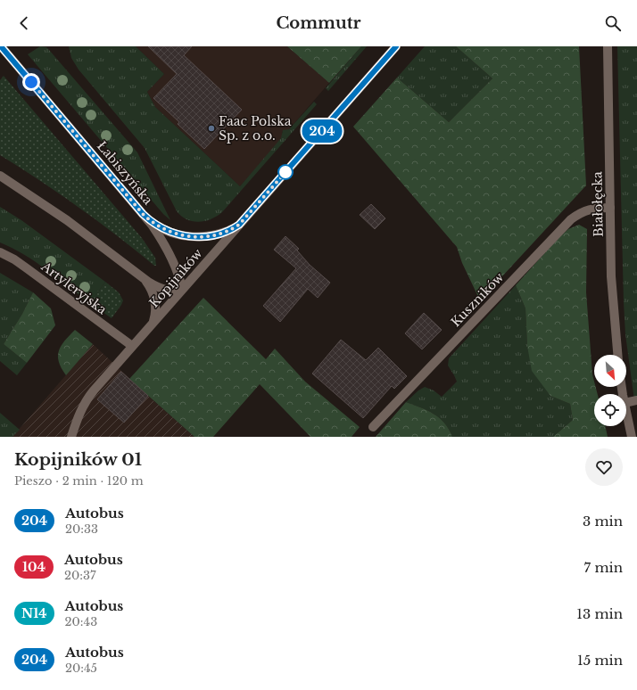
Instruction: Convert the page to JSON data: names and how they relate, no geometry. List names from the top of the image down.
{
  "streets": {
    "street": [
      "Łabiszyńska",
      "Białołęcka",
      "Kopijników",
      "Artyleryjska",
      "Kuszników"
    ]
  },
  "crossings": [
    ["Łabiszyńska", "Kopijników"],
    ["Białołęcka", "Kuszników"],
    ["Kopijników", "Artyleryjska"]
  ],
  "places": ["Faac Polska Sp. z o.o."],
  "lines": ["bus line 204"],
  "north": "bottom right",
  "page": {
    "header": "Commutr",
    "on_map": "204",
    "heading": ["Kopijników 01", "Pieszo · 2 min · 120 m"],
    "list": [
      {
        "mark": "204",
        "name": "Autobus",
        "note": "20:33",
        "value": "3 min"
      },
      {
        "mark": "104",
        "name": "Autobus",
        "note": "20:37",
        "value": "7 min"
      },
      {
        "mark": "N14",
        "name": "Autobus",
        "note": "20:43",
        "value": "13 min"
      },
      {
        "mark": "204",
        "name": "Autobus",
        "note": "20:45",
        "value": "15 min"
      }
    ]
  }
}
